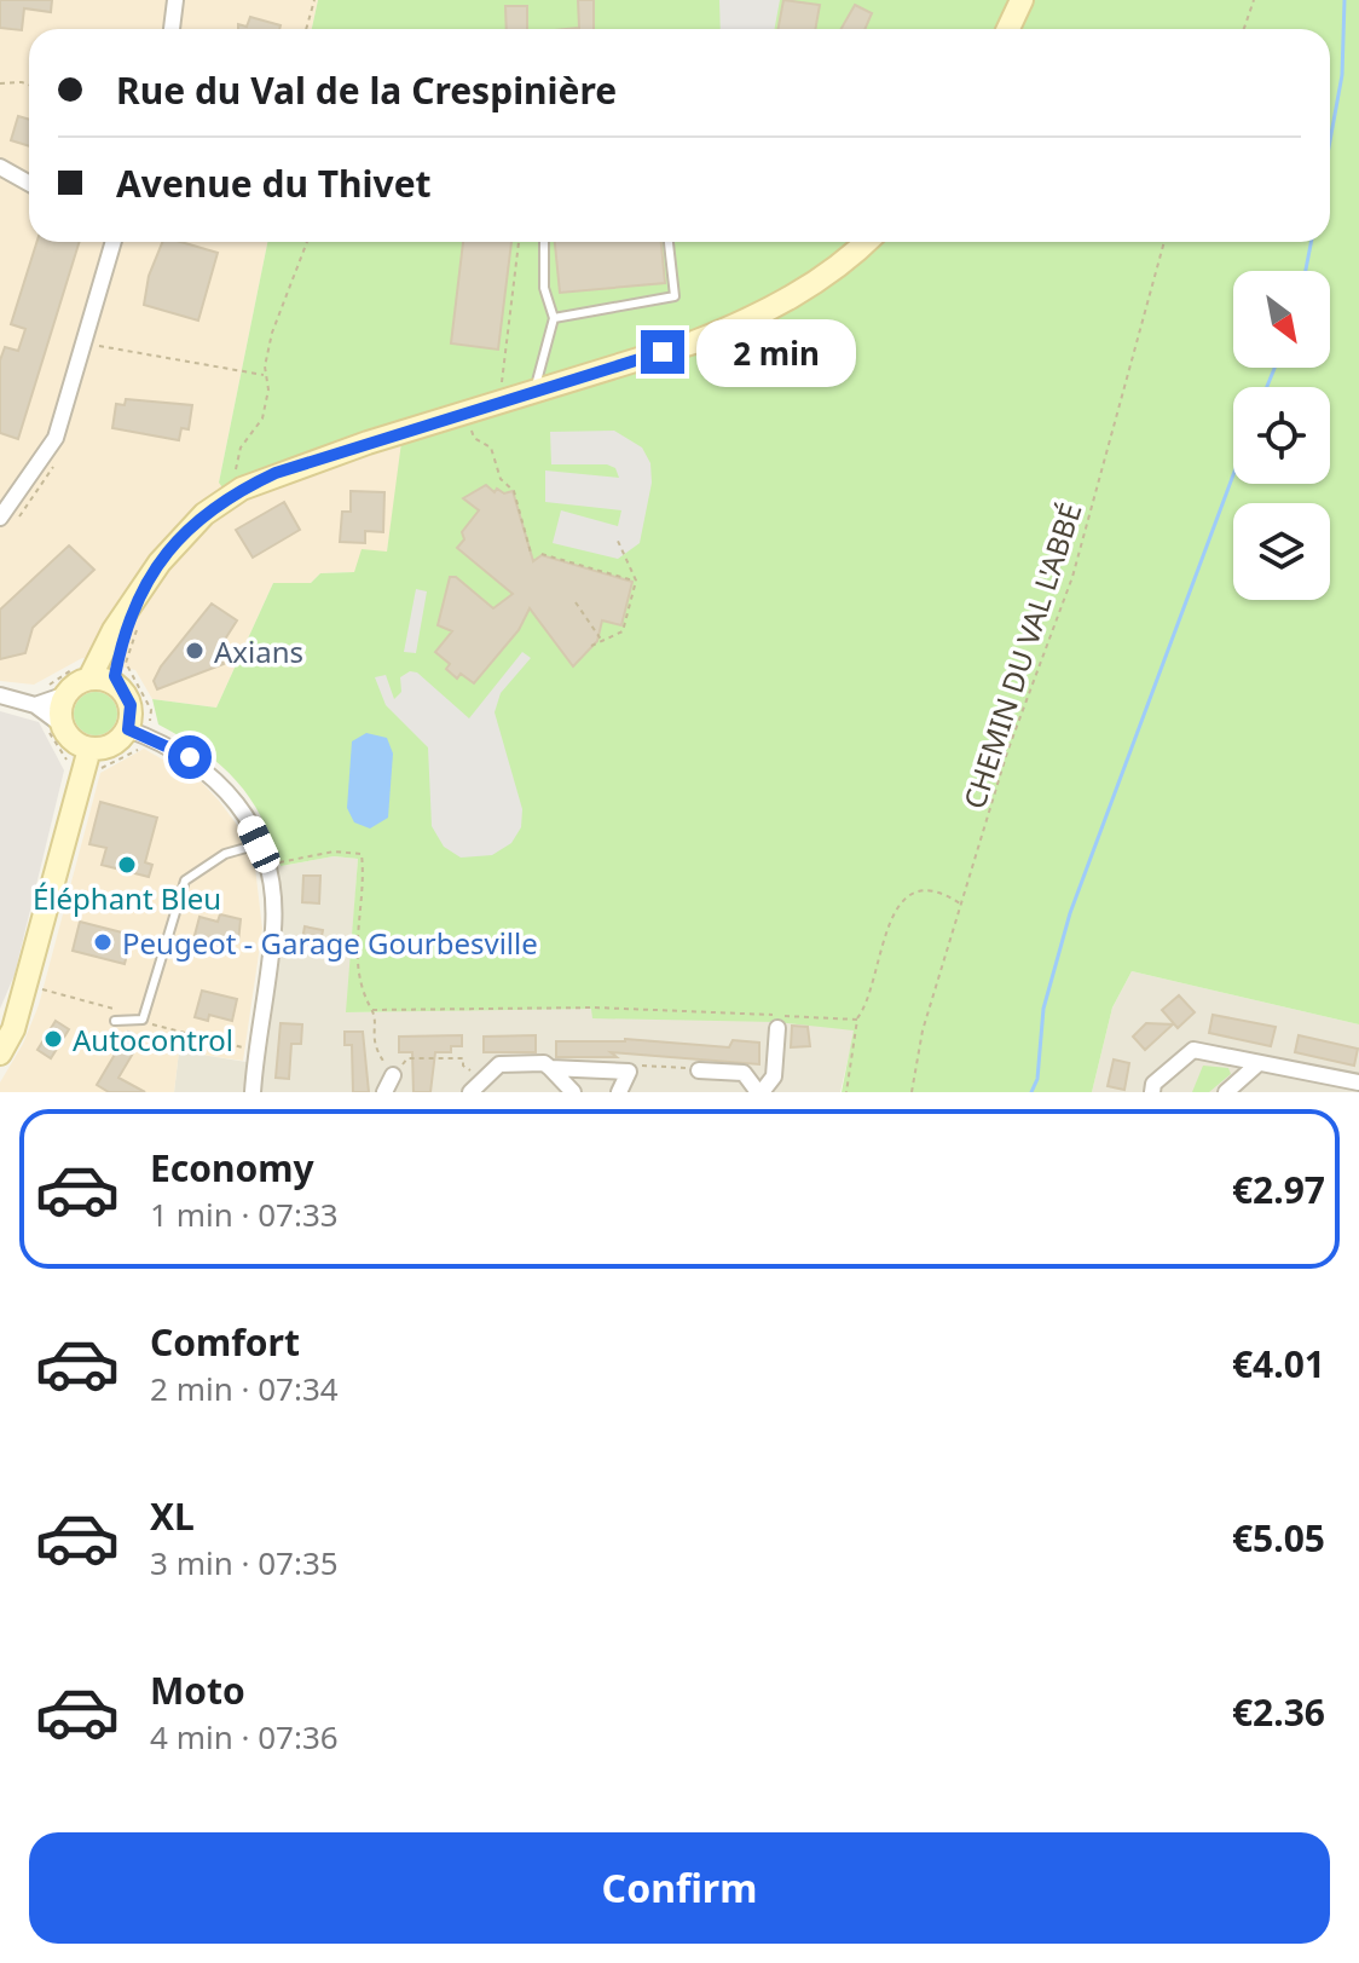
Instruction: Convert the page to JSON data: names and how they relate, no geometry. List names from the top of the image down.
{
  "streets": {
    "path": ["CHEMIN DU VAL L'ABBÉ"]
  },
  "places": [
    "Axians",
    "Éléphant Bleu",
    "Peugeot - Garage Gourbesville",
    "Autocontrol"
  ],
  "north": "bottom right",
  "page": {
    "banner": ["Rue du Val de la Crespinière", "Avenue du Thivet"],
    "bubble": "2 min",
    "list": [
      {
        "name": "Economy",
        "note": "1 min · 07:33",
        "value": "€2.97"
      },
      {
        "name": "Comfort",
        "note": "2 min · 07:34",
        "value": "€4.01"
      },
      {
        "name": "XL",
        "note": "3 min · 07:35",
        "value": "€5.05"
      },
      {
        "name": "Moto",
        "note": "4 min · 07:36",
        "value": "€2.36"
      }
    ],
    "buttons": "Confirm"
  }
}
